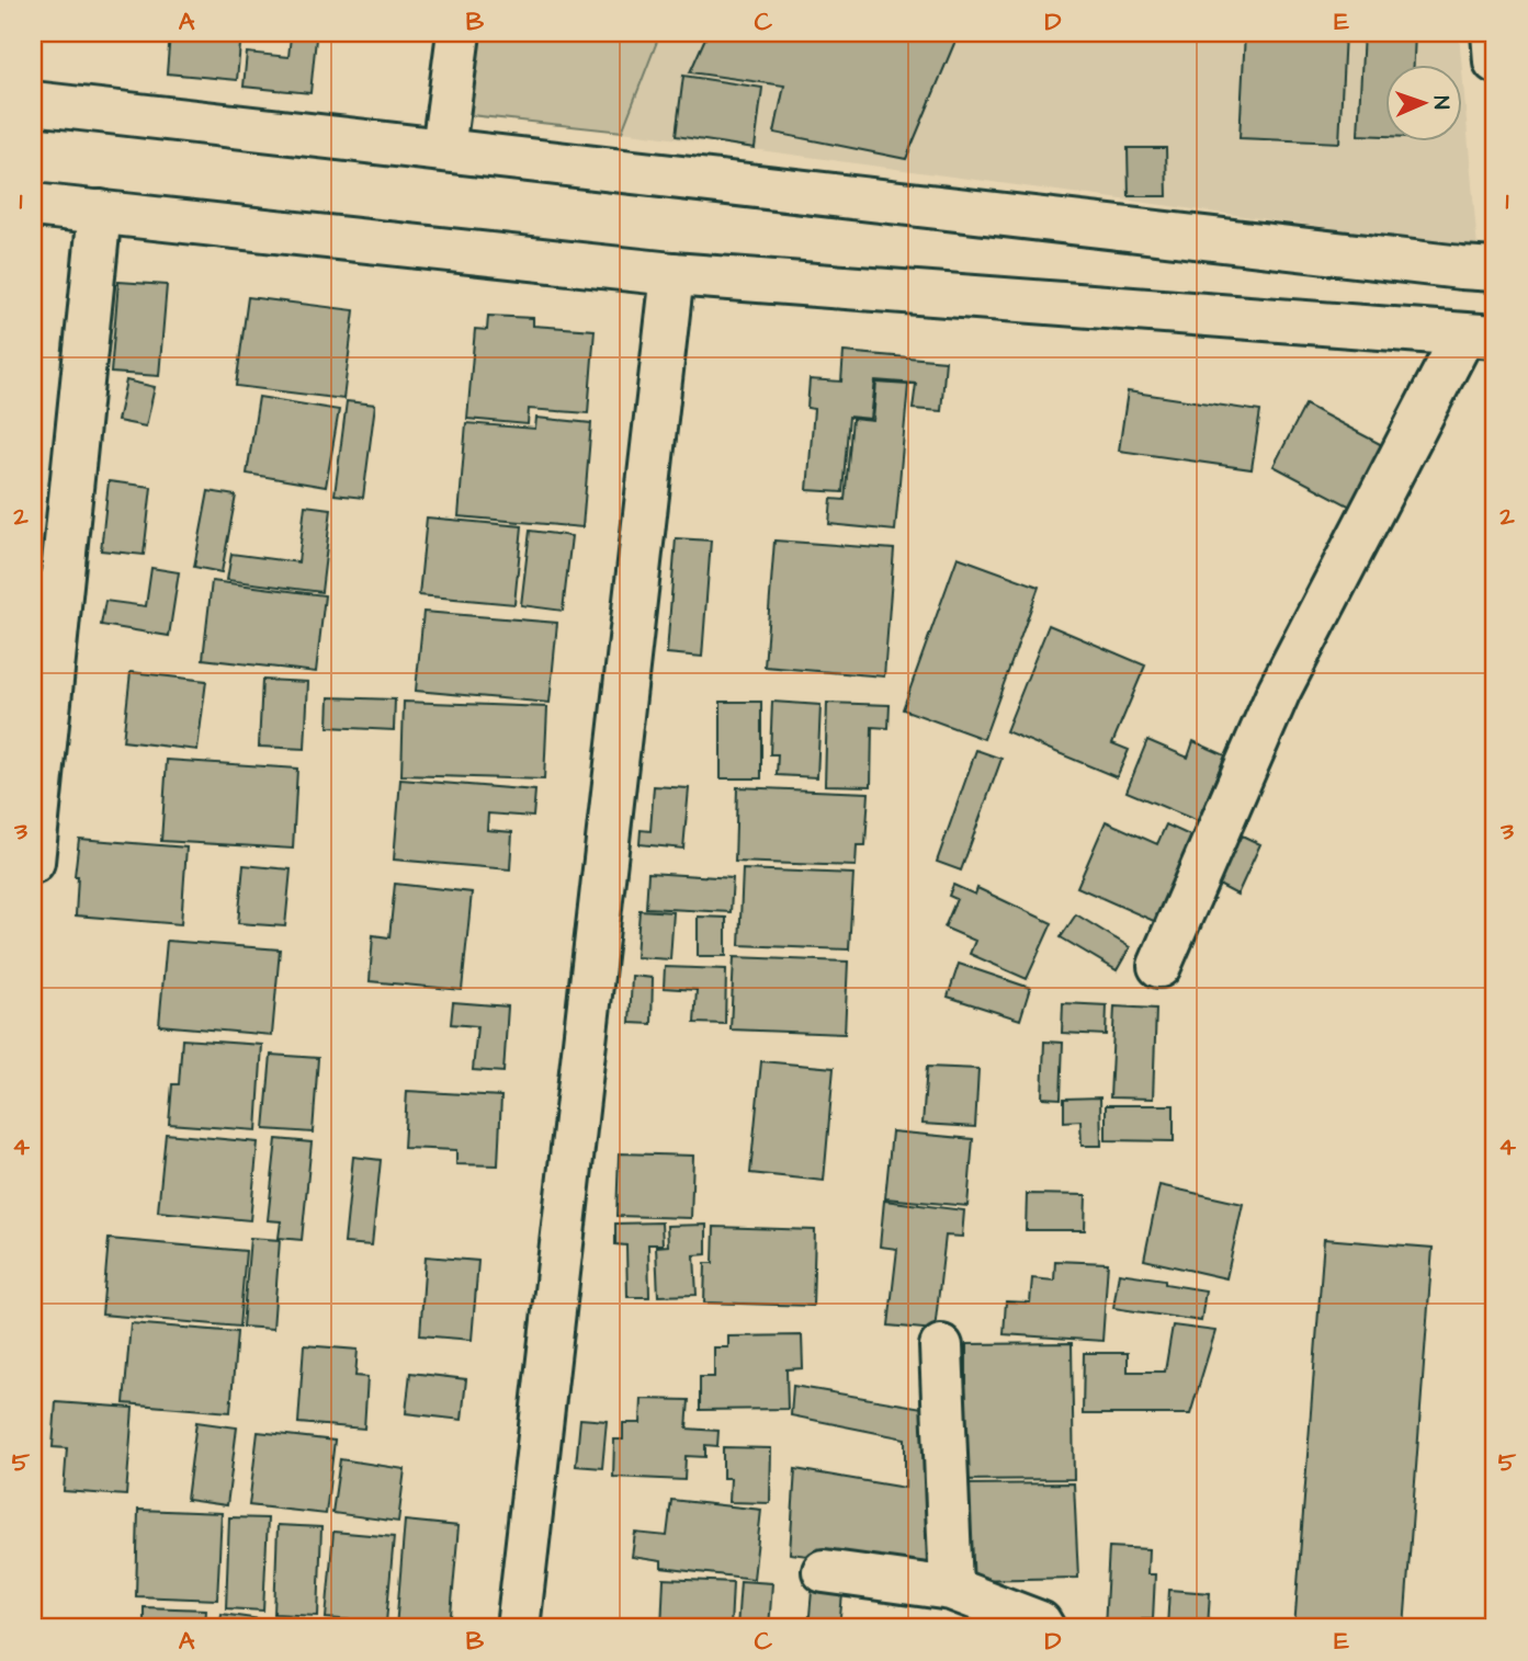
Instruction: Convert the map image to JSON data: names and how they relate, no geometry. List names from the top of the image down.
{
  "north": "right",
  "grid": {
    "columns": [
      "A",
      "B",
      "C",
      "D",
      "E"
    ],
    "rows": [
      "1",
      "2",
      "3",
      "4",
      "5"
    ]
  }
}
